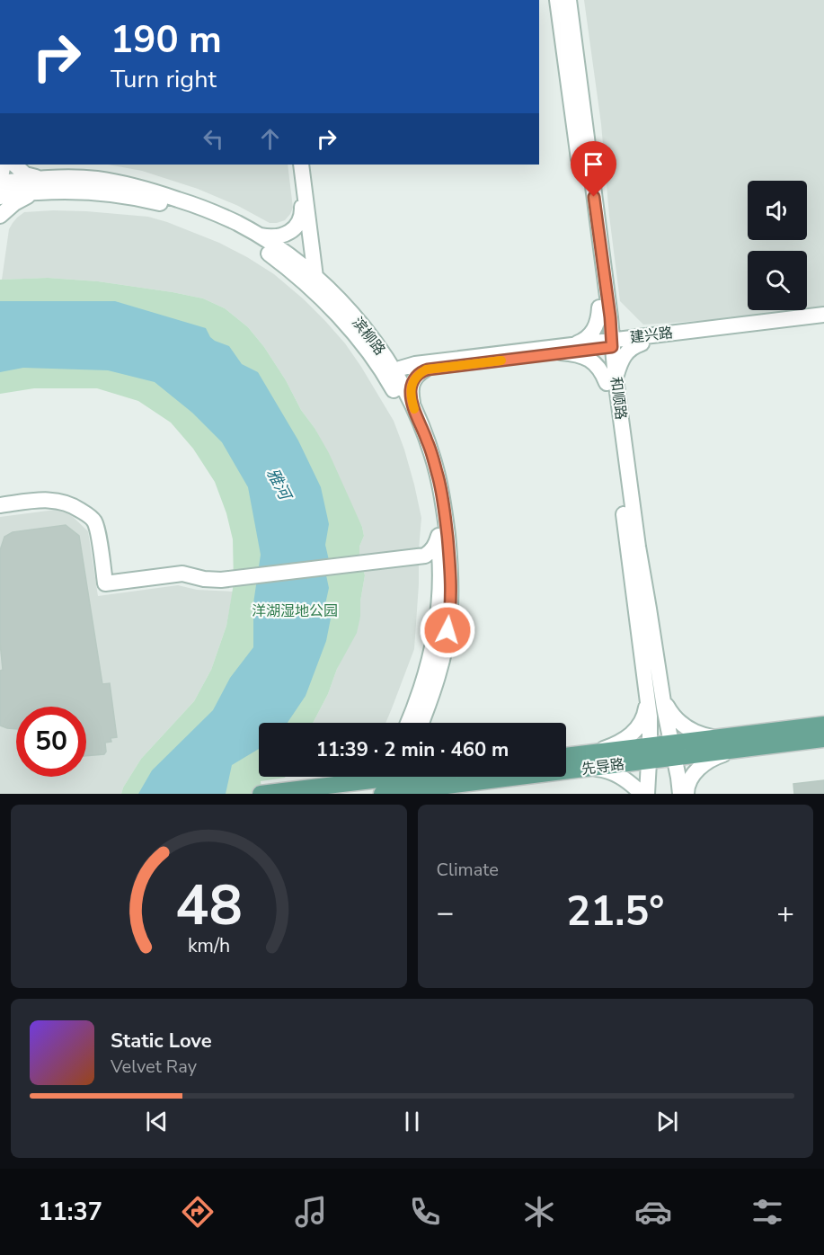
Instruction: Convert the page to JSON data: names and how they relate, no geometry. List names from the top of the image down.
{
  "streets": {
    "main road": [
      "建兴路",
      "滨柳路",
      "和顺路",
      "先导路"
    ]
  },
  "crossings": [
    ["建兴路", "滨柳路"],
    ["建兴路", "和顺路"],
    ["和顺路", "先导路"]
  ],
  "water": ["雅河"],
  "parks": ["洋湖湿地公园"],
  "page": {
    "turn": ["190 m", "Turn right"],
    "limit": "50",
    "trip": "11:39 · 2 min · 460 m",
    "tile": "Climate",
    "heat": ["−", "21.5°", "+"],
    "song": ["Static Love", "Velvet Ray"],
    "tabs": "11:37",
    "gauge": ["48", "km/h"]
  }
}
